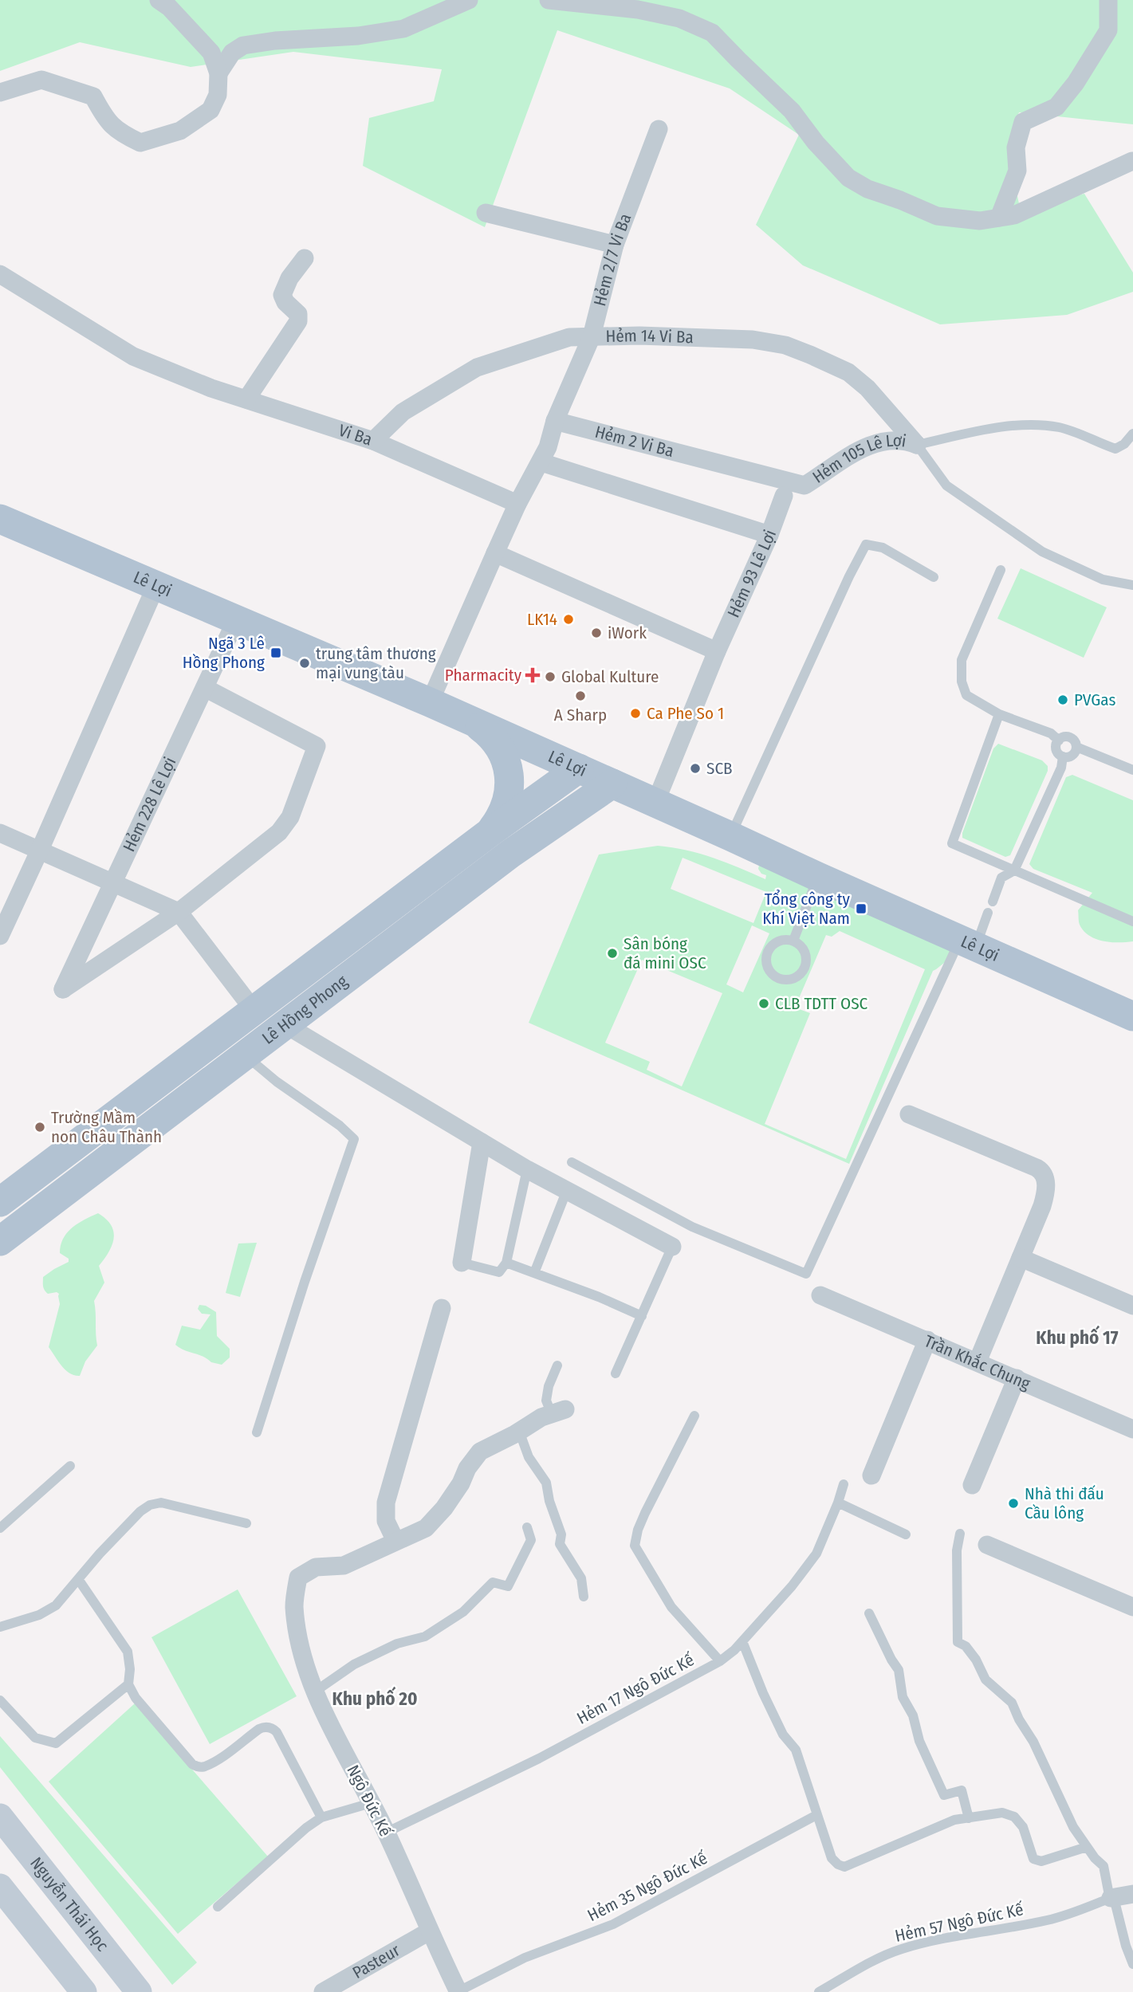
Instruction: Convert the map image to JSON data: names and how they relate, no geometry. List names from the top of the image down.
{
  "streets": {
    "main road": ["Lê Lợi", "Lê Hồng Phong", "Nguyễn Thái Học"],
    "street": [
      "Hẻm 2/7 Vi Ba",
      "Hẻm 14 Vi Ba",
      "Vi Ba",
      "Hẻm 2 Vi Ba",
      "Hẻm 105 Lê Lợi",
      "Hẻm 93 Lê Lợi",
      "Hẻm 228 Lê Lợi",
      "Trần Khắc Chung",
      "Ngô Đức Kế",
      "Pasteur"
    ],
    "lane": ["Hẻm 17 Ngô Đức Kế", "Hẻm 35 Ngô Đức Kế", "Hẻm 57 Ngô Đức Kế"]
  },
  "crossings": [
    ["Hẻm 2/7 Vi Ba", "Hẻm 14 Vi Ba"],
    ["Hẻm 2/7 Vi Ba", "Hẻm 2 Vi Ba"],
    ["Hẻm 14 Vi Ba", "Vi Ba"],
    ["Hẻm 14 Vi Ba", "Hẻm 105 Lê Lợi"],
    ["Hẻm 2 Vi Ba", "Hẻm 105 Lê Lợi"],
    ["Hẻm 93 Lê Lợi", "Lê Lợi"],
    ["Lê Lợi", "Hẻm 228 Lê Lợi"],
    ["Lê Lợi", "Lê Hồng Phong"],
    ["Hẻm 17 Ngô Đức Kế", "Ngô Đức Kế"],
    ["Ngô Đức Kế", "Hẻm 35 Ngô Đức Kế"],
    ["Ngô Đức Kế", "Pasteur"]
  ],
  "districts": ["Khu phố 17", "Khu phố 20"],
  "places": {
    "other": [
      "LK14",
      "iWork",
      "trung tâm thương mại vung tàu",
      "Global Kulture",
      "A Sharp",
      "PVGas",
      "Ca Phe So 1",
      "SCB",
      "Sân bóng đá mini OSC",
      "CLB TDTT OSC",
      "Trường Mầm non Châu Thành",
      "Nhà thi đấu Cầu lông"
    ],
    "transit": ["Ngã 3 Lê Hồng Phong", "Tổng công ty Khí Việt Nam"],
    "health": ["Pharmacity"]
  }
}
